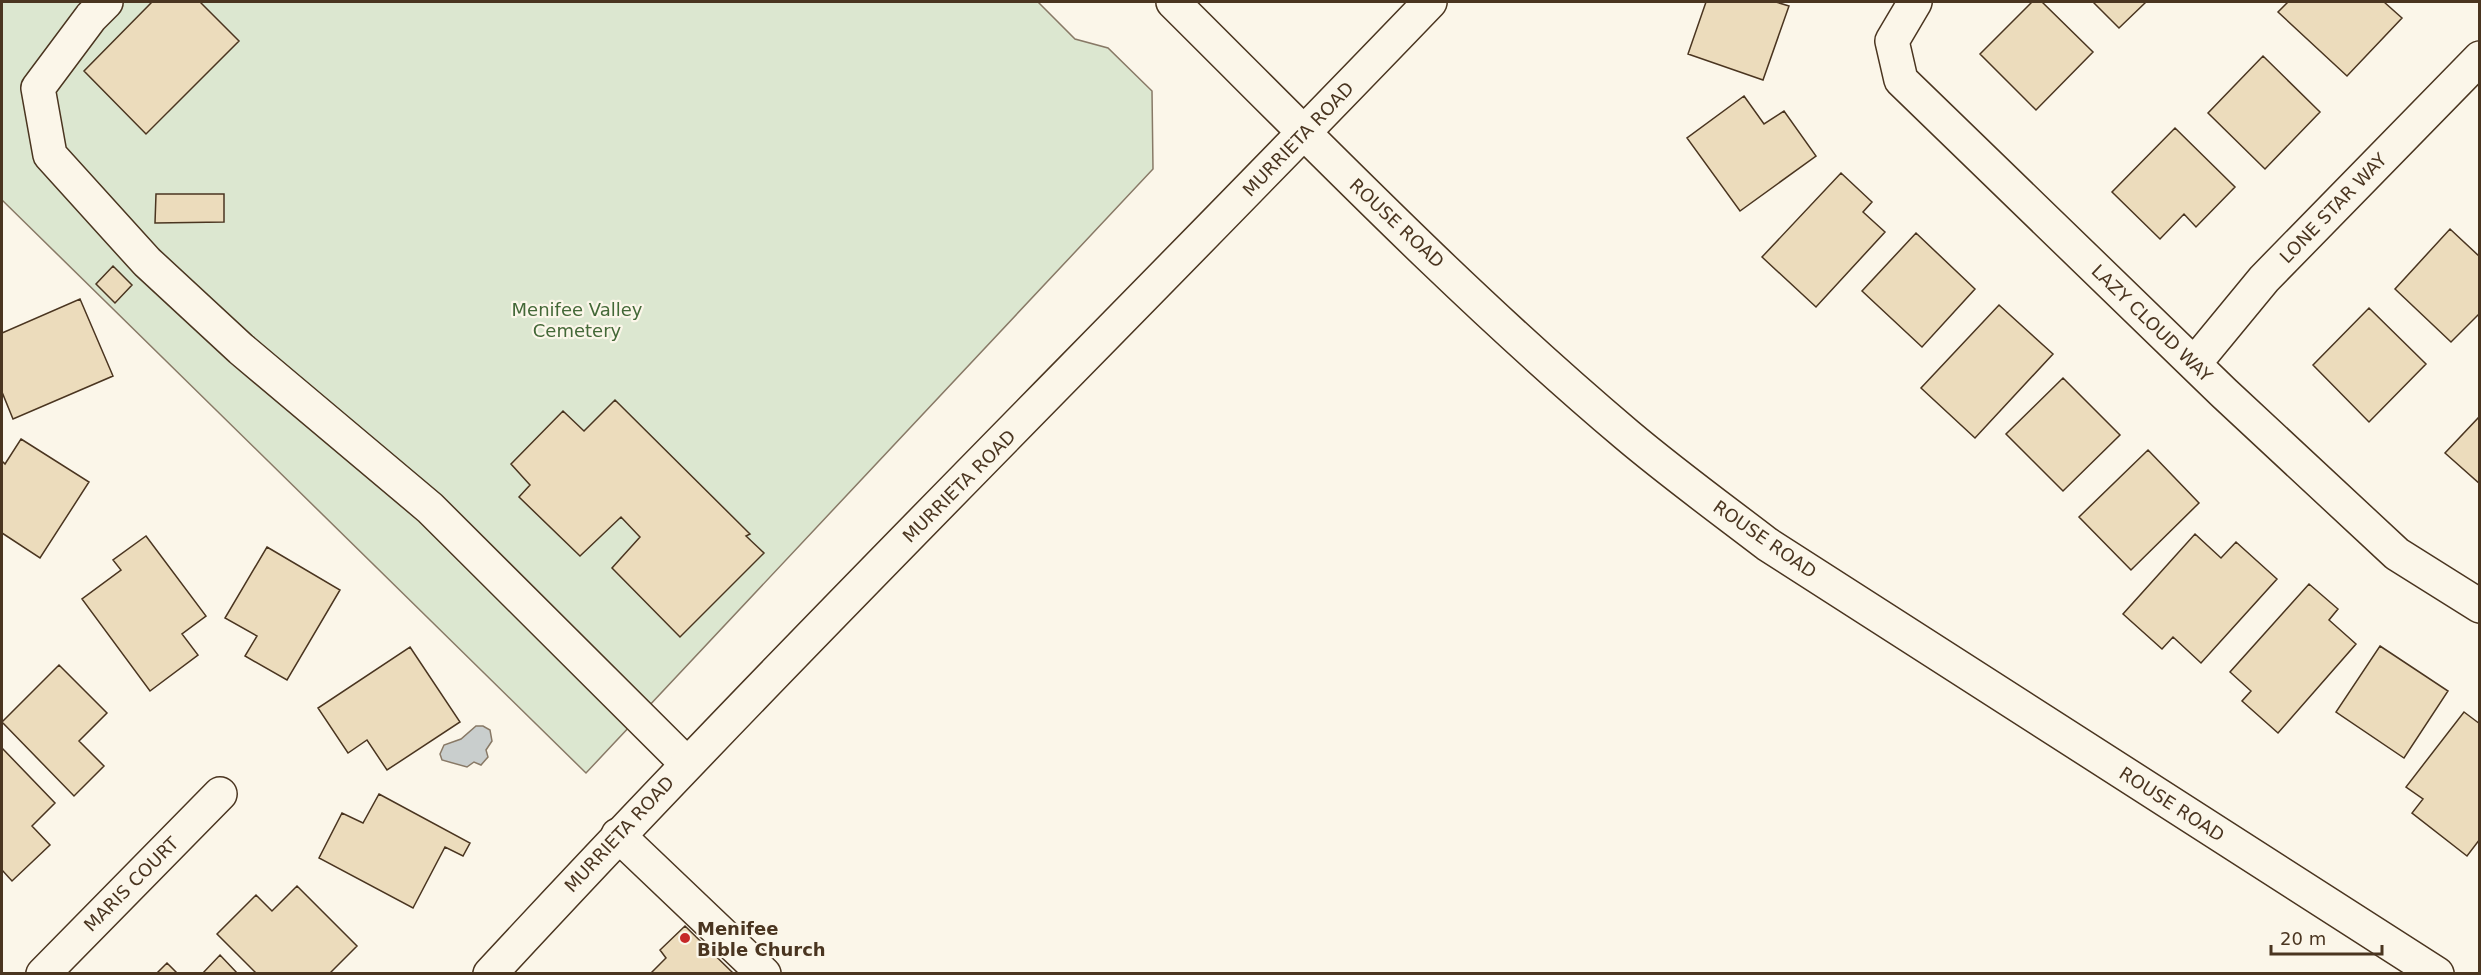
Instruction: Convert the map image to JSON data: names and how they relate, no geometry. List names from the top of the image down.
{
  "streets": {
    "street": [
      "MURRIETA ROAD",
      "LONE STAR WAY",
      "ROUSE ROAD",
      "LAZY CLOUD WAY",
      "MARIS COURT"
    ]
  },
  "crossings": [
    ["MURRIETA ROAD", "ROUSE ROAD"],
    ["LONE STAR WAY", "LAZY CLOUD WAY"]
  ],
  "parks": ["Menifee Valley Cemetery"],
  "places": ["Menifee Bible Church"],
  "scale_bar": "20 m"
}
